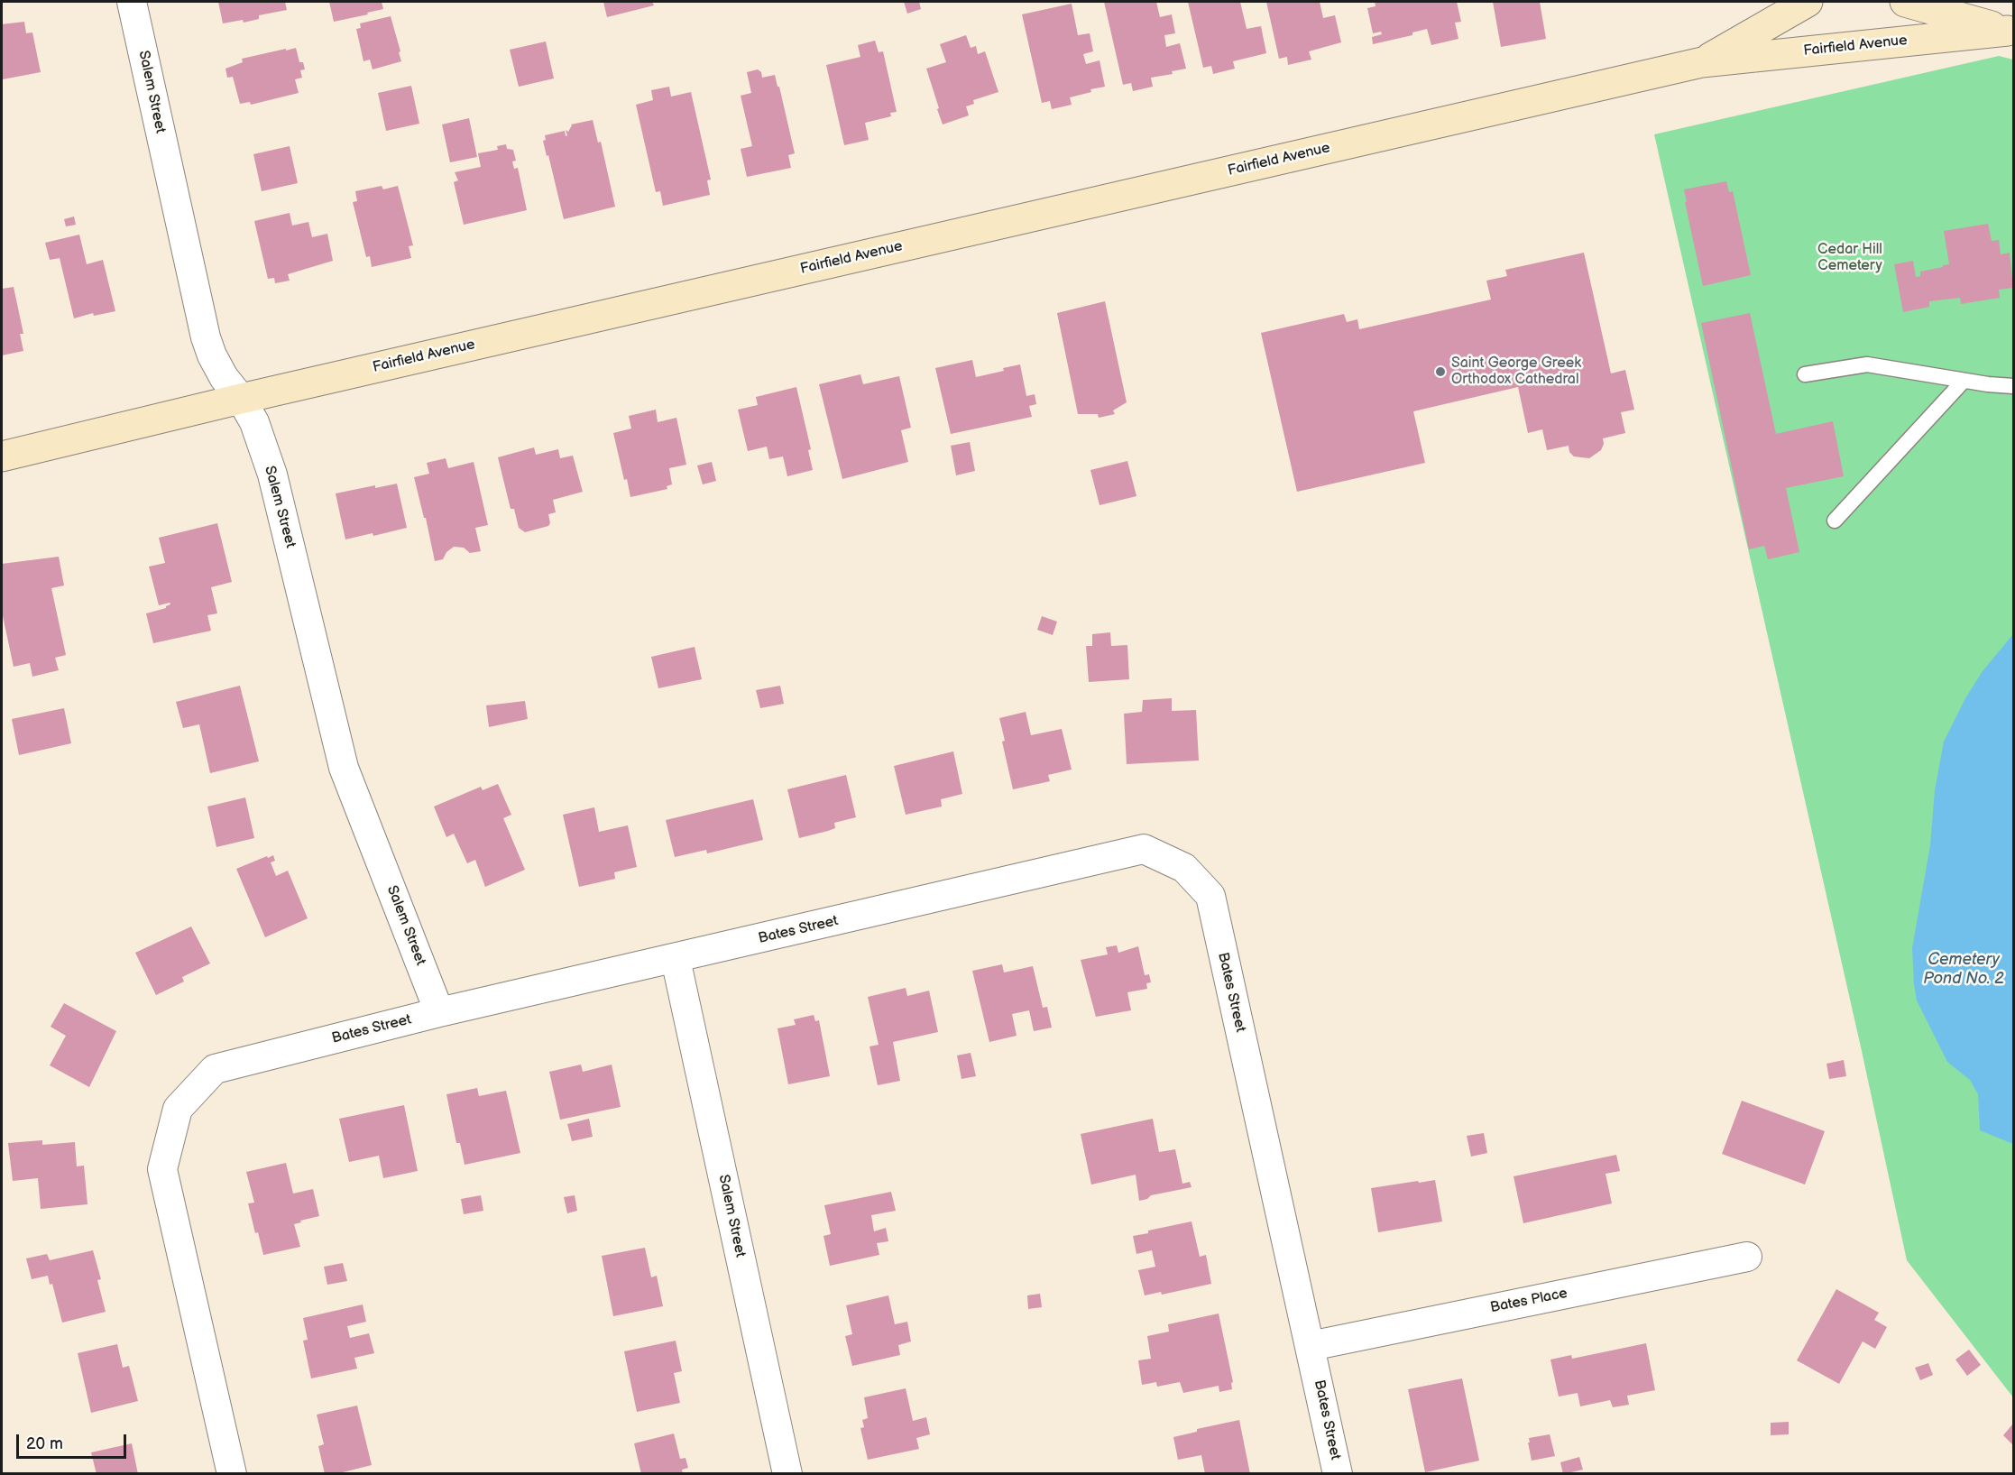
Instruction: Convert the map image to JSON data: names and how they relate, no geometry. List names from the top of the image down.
{
  "streets": {
    "main road": ["Fairfield Avenue"],
    "street": ["Salem Street", "Bates Street", "Bates Place"]
  },
  "crossings": [
    ["Fairfield Avenue", "Salem Street"],
    ["Salem Street", "Bates Street"],
    ["Bates Street", "Bates Place"]
  ],
  "water": ["Cemetery Pond No. 2"],
  "parks": ["Cedar Hill Cemetery"],
  "places": ["Saint George Greek Orthodox Cathedral"],
  "scale_bar": "20 m"
}
